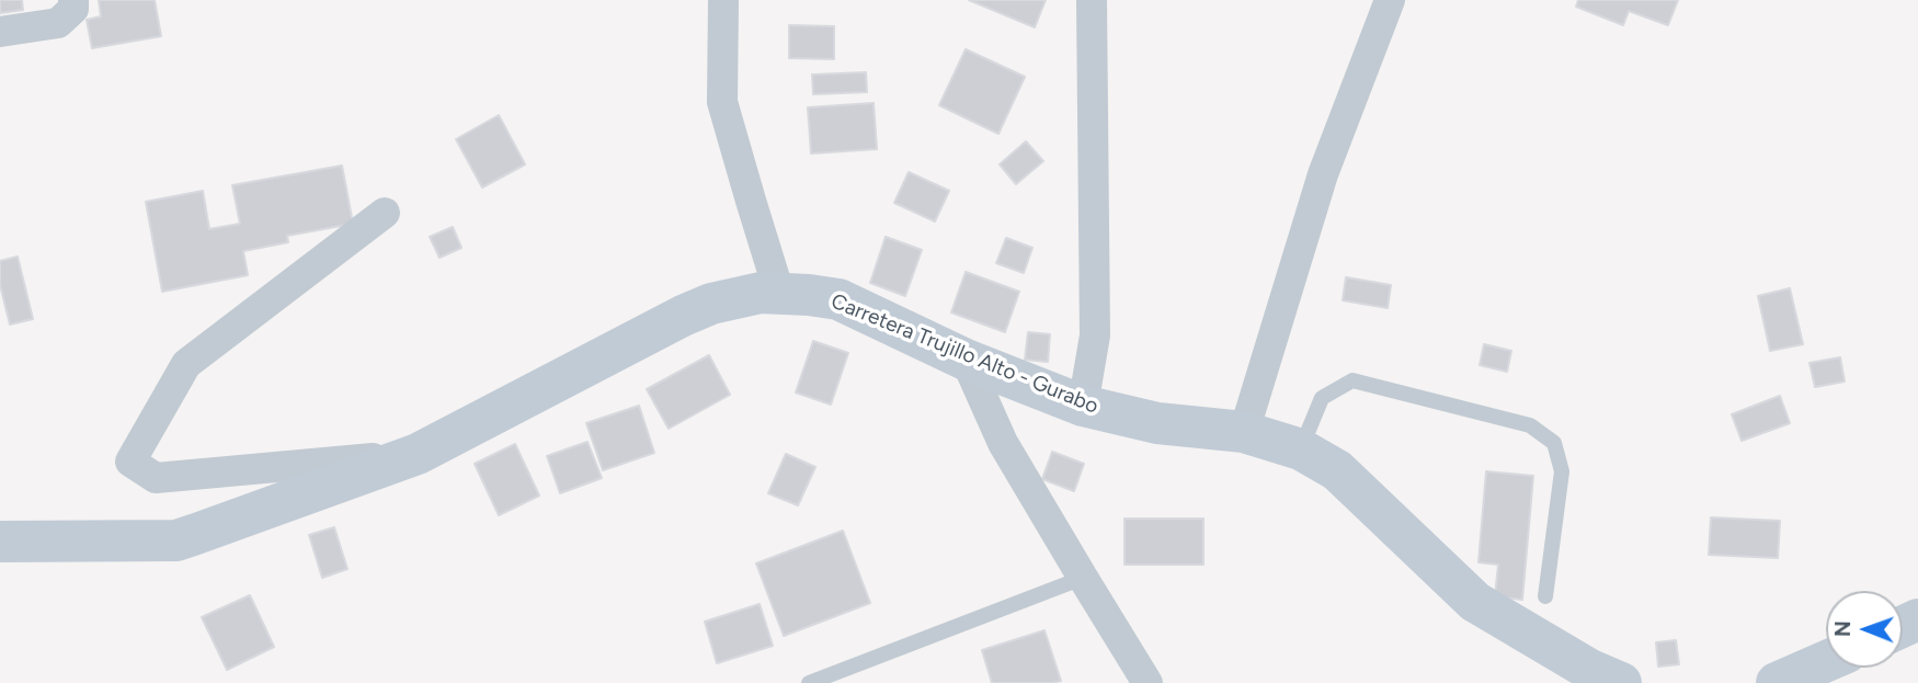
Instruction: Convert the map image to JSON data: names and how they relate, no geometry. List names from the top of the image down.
{
  "streets": {
    "main road": ["Carretera Trujillo Alto - Gurabo"]
  },
  "north": "left"
}
